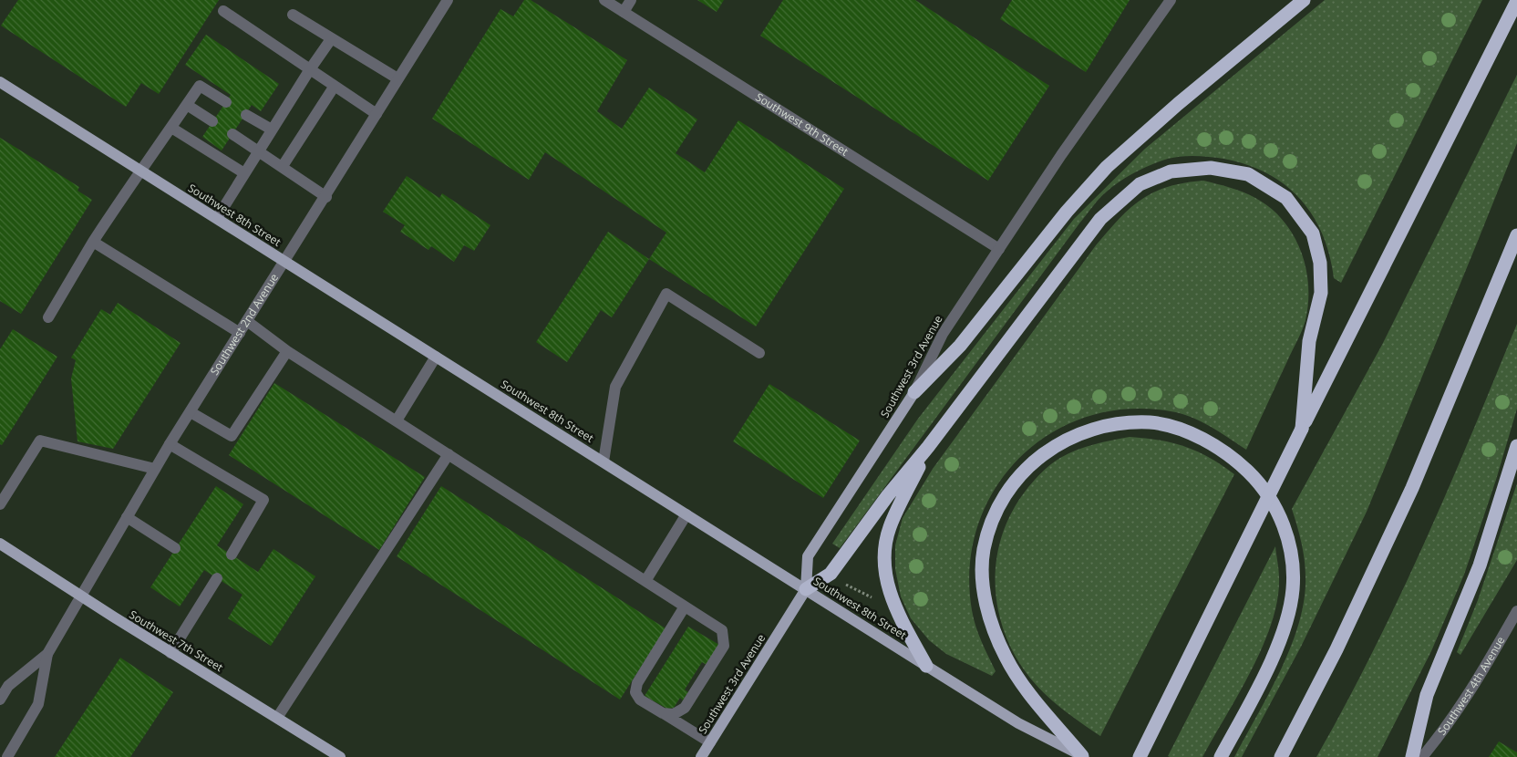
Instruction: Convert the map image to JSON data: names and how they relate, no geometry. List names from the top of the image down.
{
  "streets": {
    "main road": ["Southwest 8th Street", "Southwest 3rd Avenue", "Southwest 7th Street"],
    "street": ["Southwest 9th Street", "Southwest 2nd Avenue", "Southwest 4th Avenue"]
  },
  "crossings": [
    ["Southwest 9th Street", "Southwest 3rd Avenue"],
    ["Southwest 8th Street", "Southwest 2nd Avenue"],
    ["Southwest 8th Street", "Southwest 3rd Avenue"],
    ["Southwest 2nd Avenue", "Southwest 7th Street"]
  ]
}
